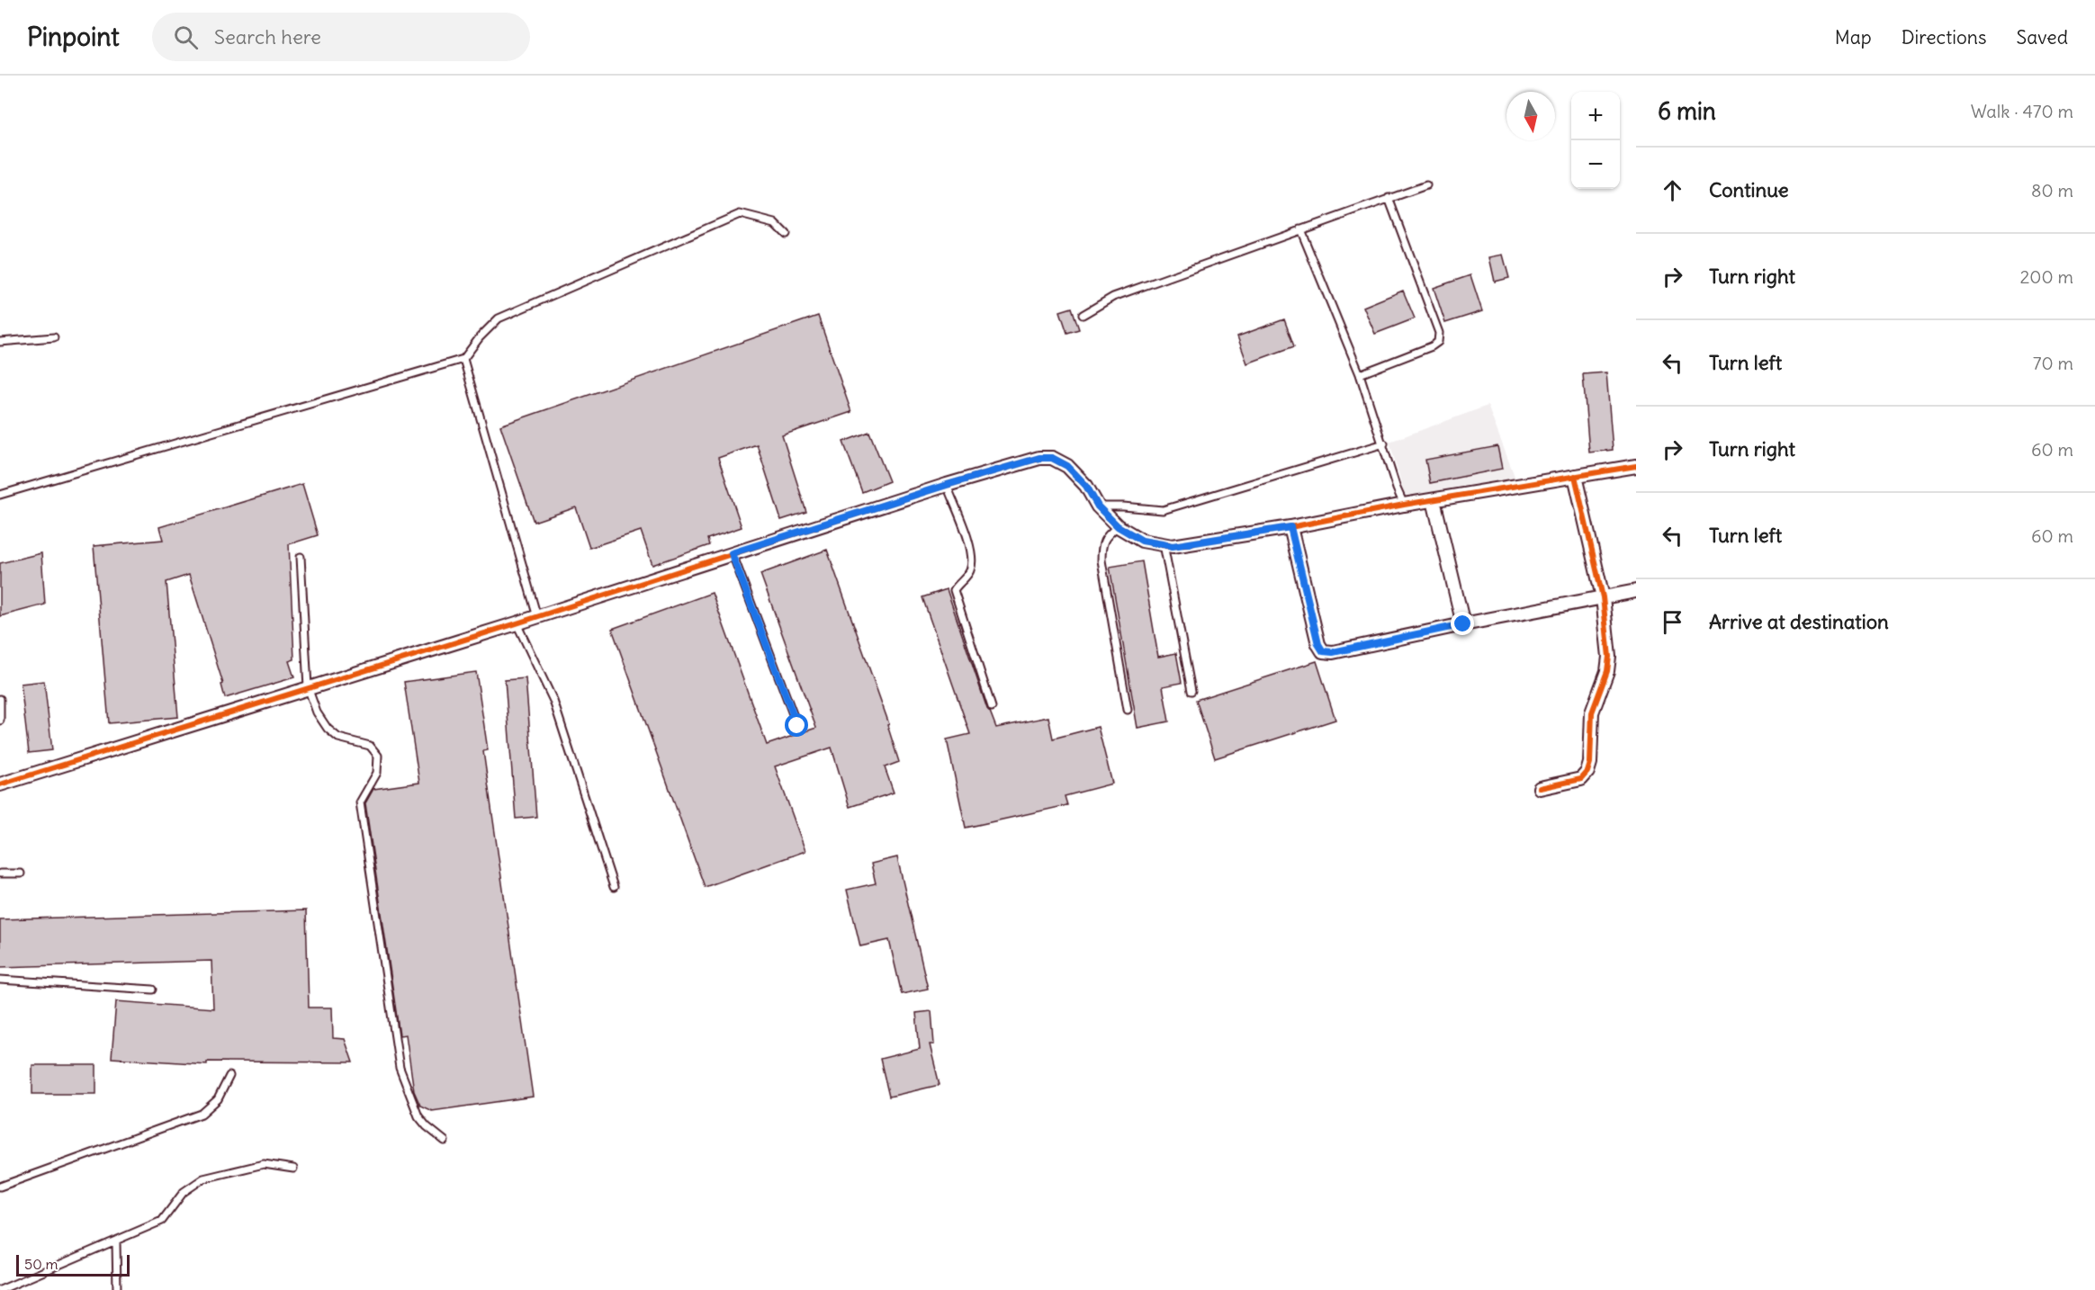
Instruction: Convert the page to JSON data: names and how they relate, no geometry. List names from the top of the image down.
{
  "scale_bar": "50 m",
  "north": "bottom",
  "page": {
    "header": "Pinpoint",
    "search": "Search here",
    "nav": ["Map", "Directions", "Saved"],
    "heading": ["6 min", "Walk · 470 m"],
    "map_buttons": ["+", "−"],
    "list": [
      ["Continue", "80 m"],
      ["Turn right", "200 m"],
      ["Turn left", "70 m"],
      ["Turn right", "60 m"],
      ["Turn left", "60 m"],
      "Arrive at destination"
    ],
    "scale": "50 m"
  }
}
